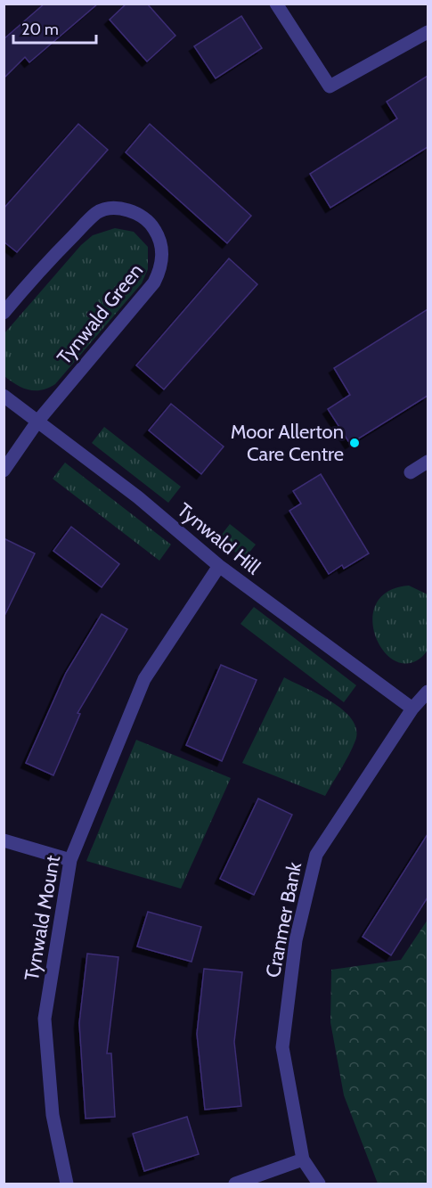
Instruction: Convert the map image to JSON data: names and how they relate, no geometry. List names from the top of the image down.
{
  "streets": {
    "street": [
      "Tynwald Green",
      "Tynwald Hill",
      "Tynwald Mount",
      "Cranmer Bank"
    ]
  },
  "crossings": [
    ["Tynwald Green", "Tynwald Hill"],
    ["Tynwald Hill", "Tynwald Mount"],
    ["Tynwald Hill", "Cranmer Bank"]
  ],
  "places": ["Moor Allerton Care Centre"],
  "scale_bar": "20 m"
}
